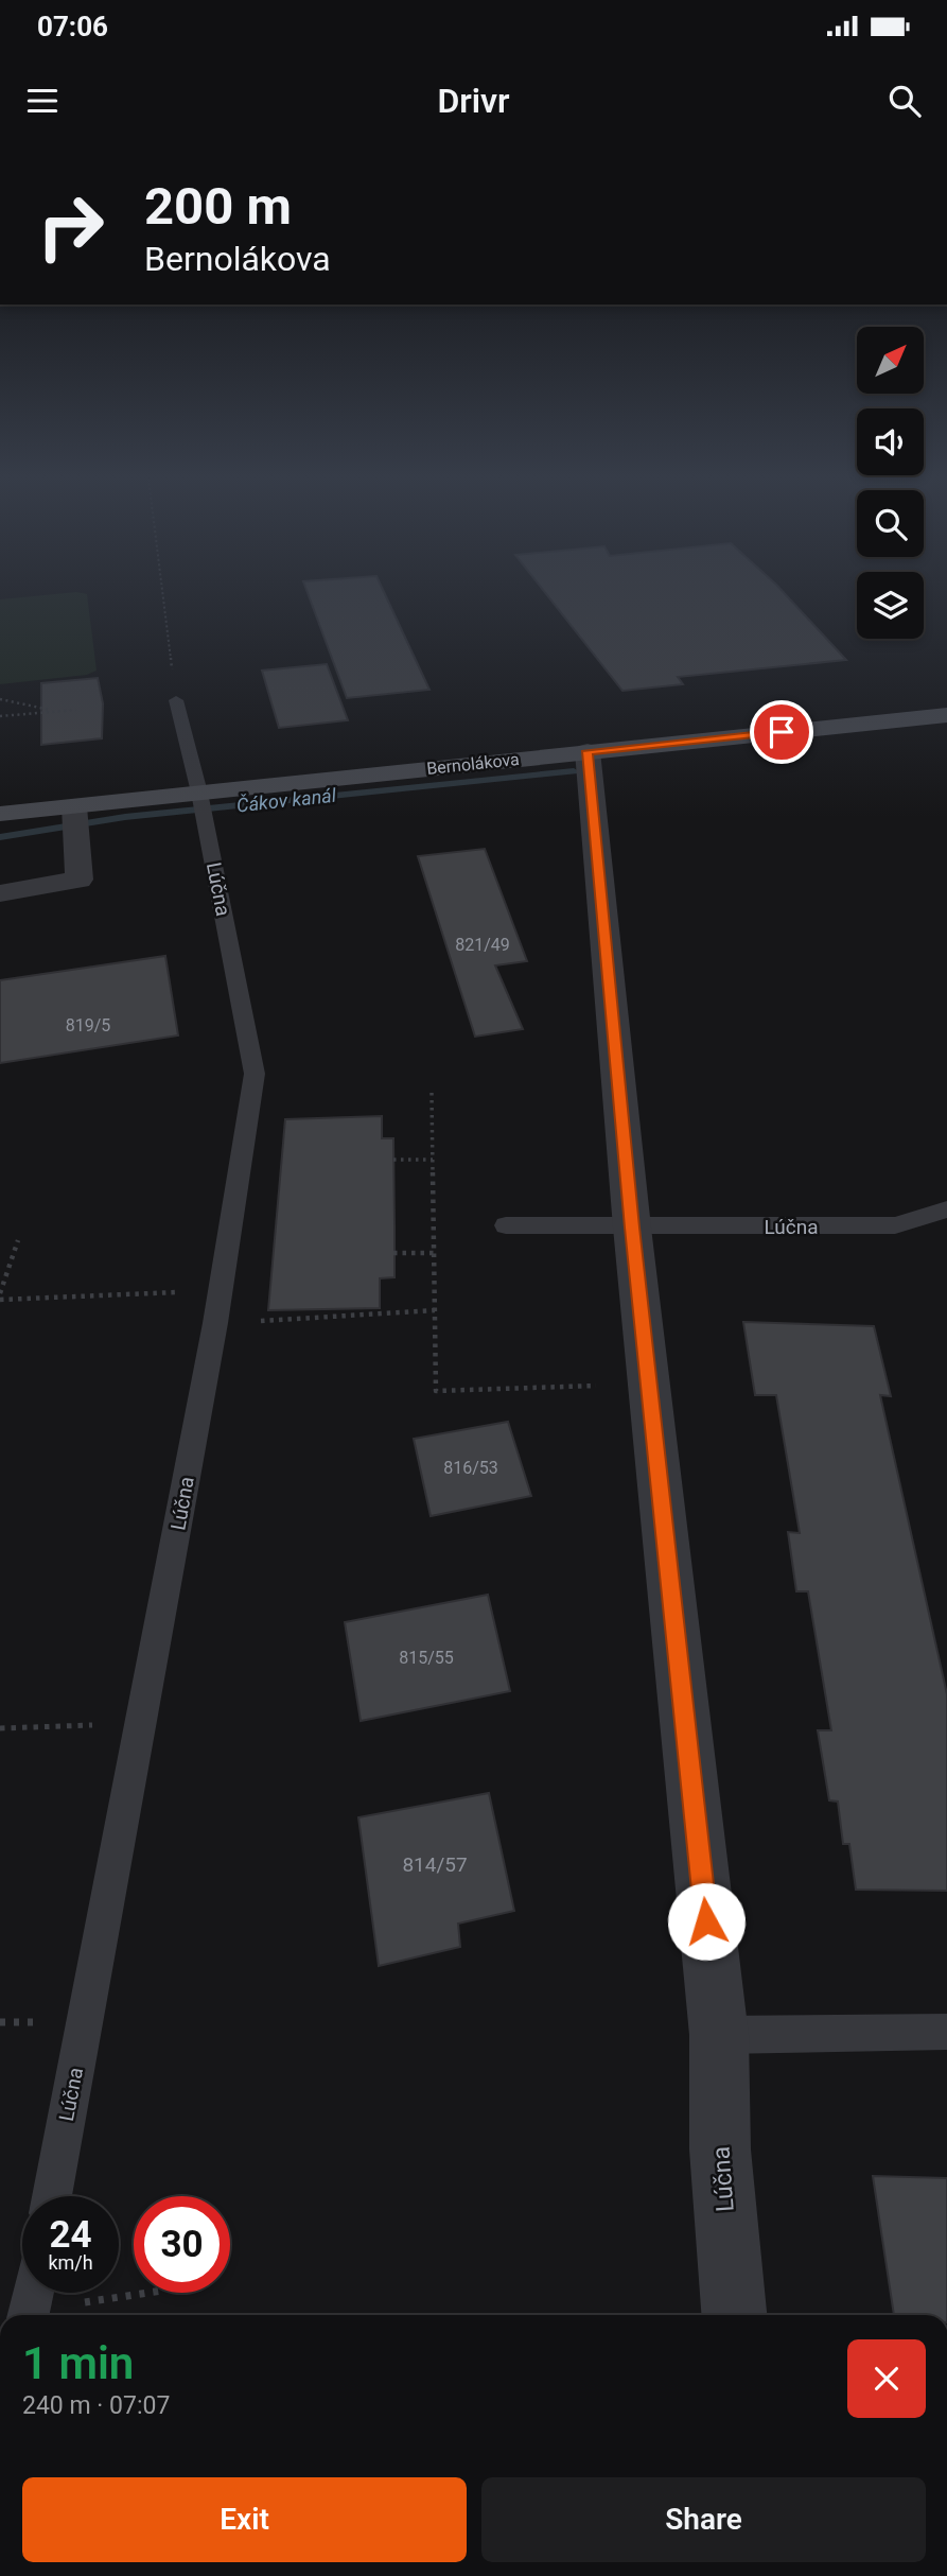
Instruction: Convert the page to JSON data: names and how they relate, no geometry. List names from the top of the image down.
{
  "streets": {
    "street": ["Bernolákova", "Lúčna"]
  },
  "crossings": [
    ["Bernolákova", "Lúčna"]
  ],
  "water": ["Čákov kanál"],
  "house_numbers": [
    "821/49",
    "819/5",
    "816/53",
    "815/55",
    "814/57"
  ],
  "north": "top right",
  "page": {
    "status": "07:06",
    "header": "Drivr",
    "turn": ["200 m", "Bernolákova"],
    "speed": "24 km/h",
    "limit": "30",
    "heading": ["1 min", "240 m · 07:07"],
    "buttons": ["Exit", "Share"]
  }
}
